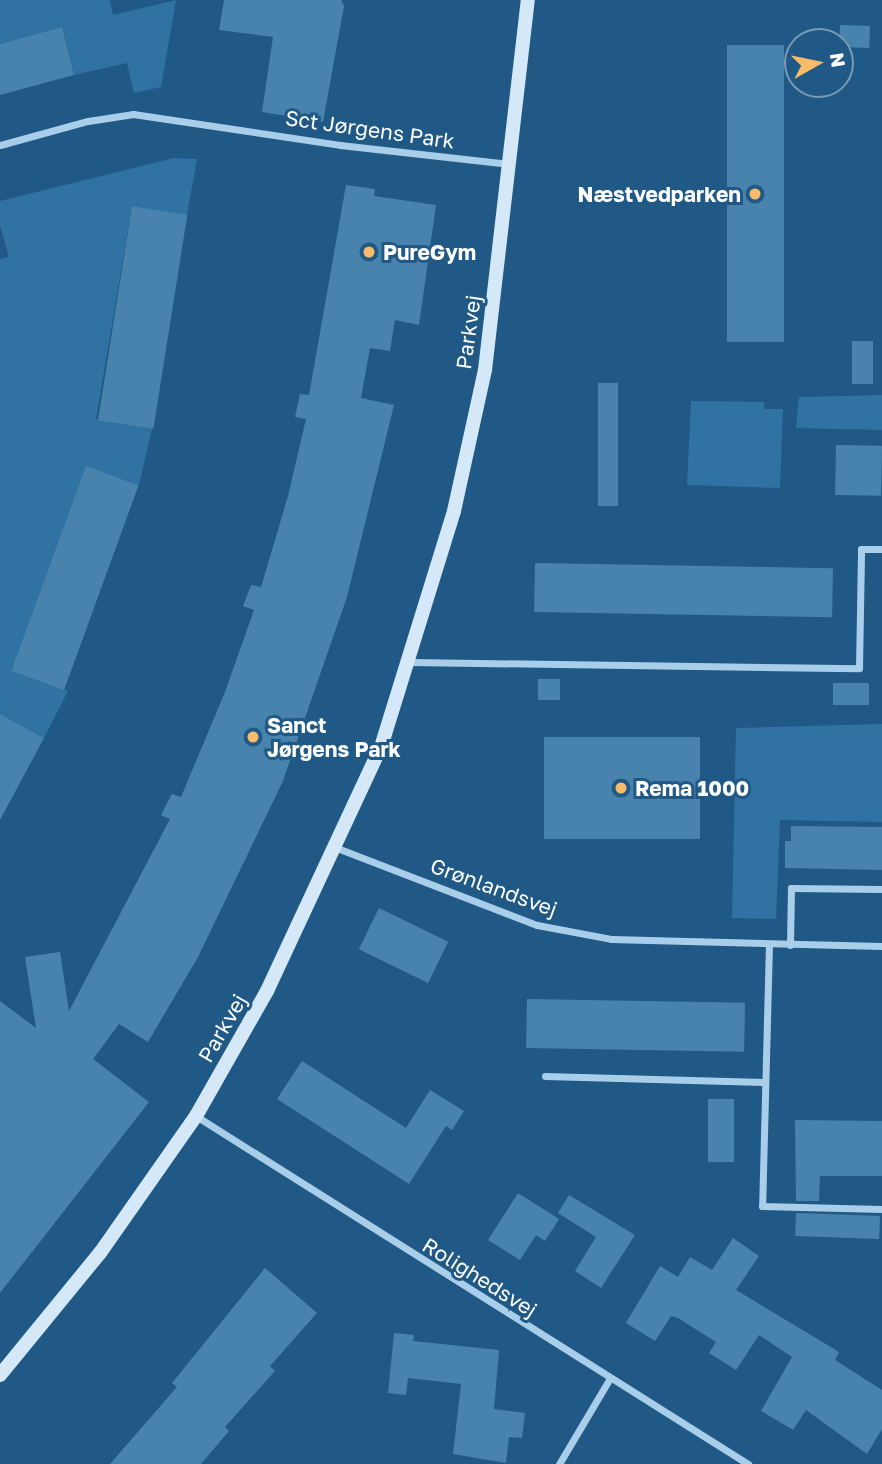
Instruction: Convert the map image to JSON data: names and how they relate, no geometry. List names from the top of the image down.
{
  "streets": {
    "street": [
      "Sct Jørgens Park",
      "Parkvej",
      "Grønlandsvej",
      "Rolighedsvej"
    ]
  },
  "crossings": [
    ["Sct Jørgens Park", "Parkvej"],
    ["Parkvej", "Grønlandsvej"],
    ["Parkvej", "Rolighedsvej"]
  ],
  "places": [
    "Næstvedparken",
    "PureGym",
    "Sanct Jørgens Park",
    "Rema 1000"
  ],
  "north": "right"
}
